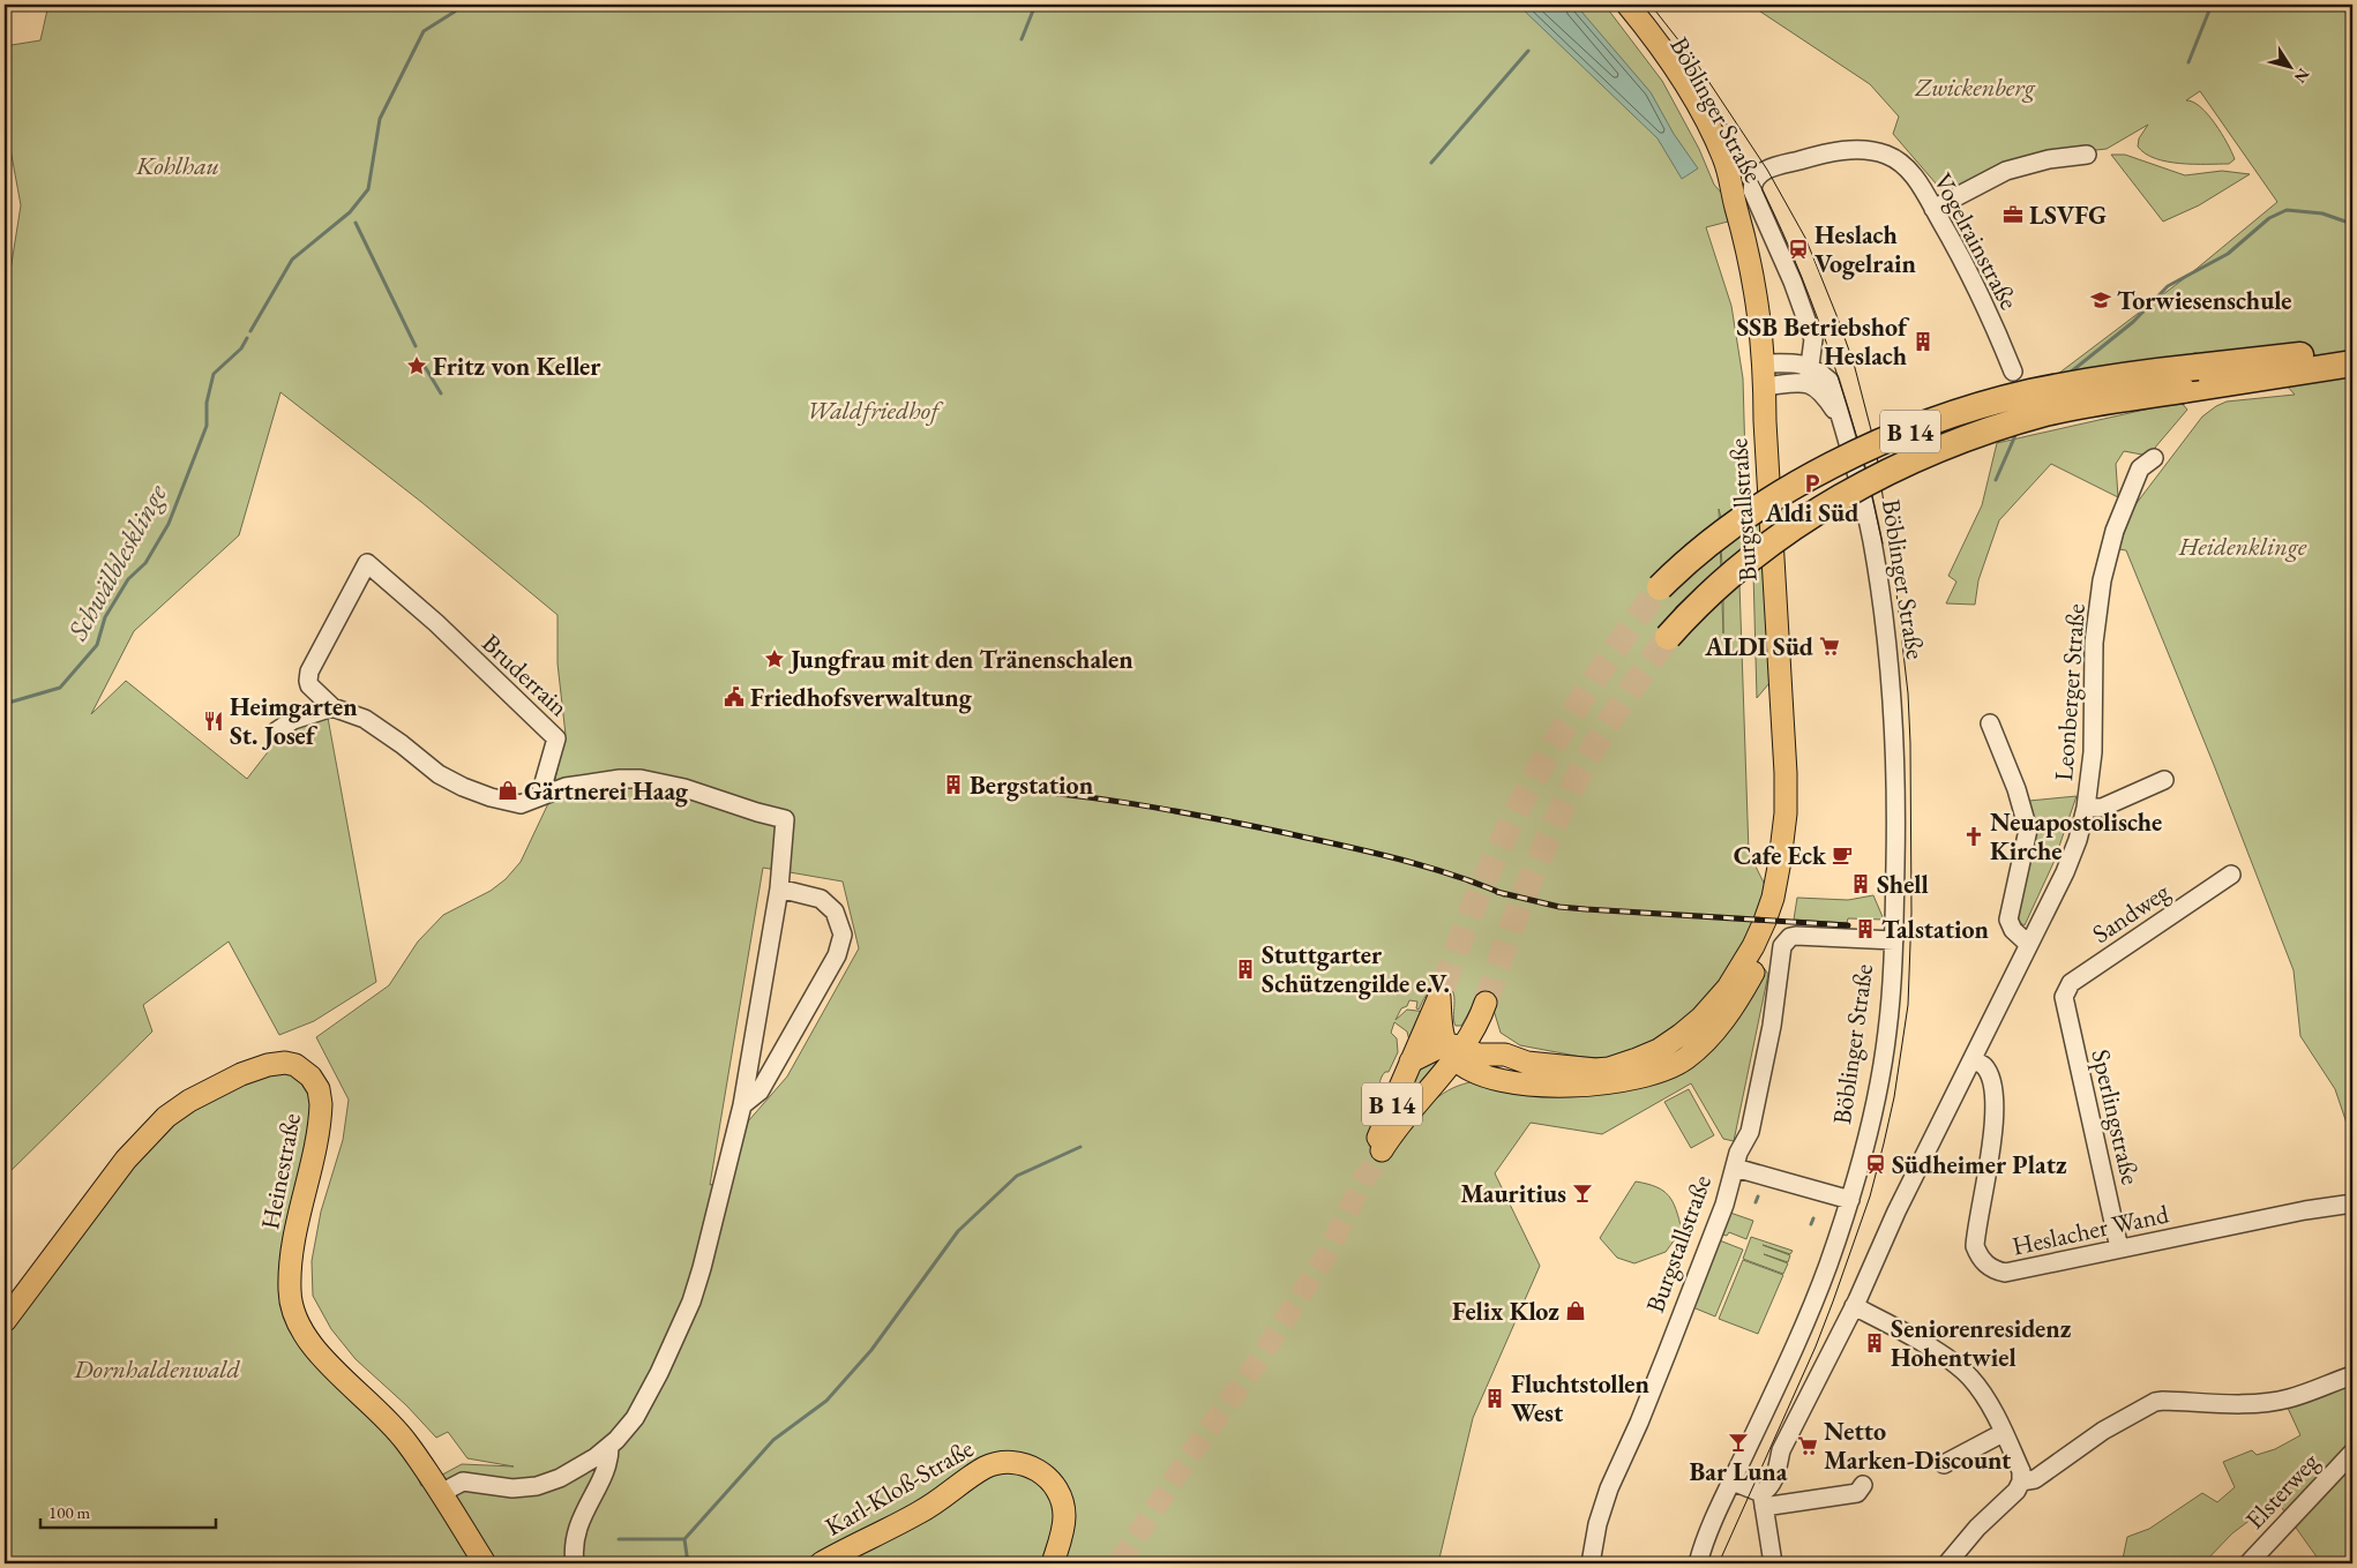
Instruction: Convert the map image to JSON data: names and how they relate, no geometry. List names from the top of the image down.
{
  "streets": {
    "highway": ["B 14"],
    "main road": [
      "Böblinger Straße",
      "Burgstallstraße",
      "Heinestraße",
      "Karl-Kloß-Straße"
    ],
    "street": [
      "Vogelrainstraße",
      "Bruderrain",
      "Leonberger Straße",
      "Sandweg",
      "Sperlingstraße",
      "Heslacher Wand",
      "Elsterweg"
    ]
  },
  "crossings": [
    ["Böblinger Straße", "Vogelrainstraße"],
    ["Böblinger Straße", "Burgstallstraße"],
    ["B 14", "Burgstallstraße"],
    ["Leonberger Straße", "Heslacher Wand"],
    ["Sandweg", "Sperlingstraße"],
    ["Sperlingstraße", "Heslacher Wand"]
  ],
  "water": ["Schwälblesklinge"],
  "parks": [
    "Zwickenberg",
    "Kohlhau",
    "Waldfriedhof",
    "Heidenklinge",
    "Dornhaldenwald"
  ],
  "places": {
    "office": ["LSVFG"],
    "station": ["Heslach Vogelrain", "Südheimer Platz"],
    "school or university": ["Torwiesenschule"],
    "building": [
      "SSB Betriebshof Heslach",
      "Bergstation",
      "Shell",
      "Talstation",
      "Stuttgarter Schützengilde e.V.",
      "Seniorenresidenz Hohentwiel",
      "Fluchtstollen West"
    ],
    "place": ["Fritz von Keller", "Jungfrau mit den Tränenschalen"],
    "parking": ["Aldi Süd"],
    "supermarket": ["ALDI Süd", "Netto Marken-Discount"],
    "public building": ["Friedhofsverwaltung"],
    "restaurant": ["Heimgarten St. Josef"],
    "shop": ["Gärtnerei Haag", "Felix Kloz"],
    "church": ["Neuapostolische Kirche"],
    "cafe": ["Cafe Eck"],
    "bar": ["Mauritius", "Bar Luna"]
  },
  "scale_bar": "100 m",
  "north": "bottom right"
}
